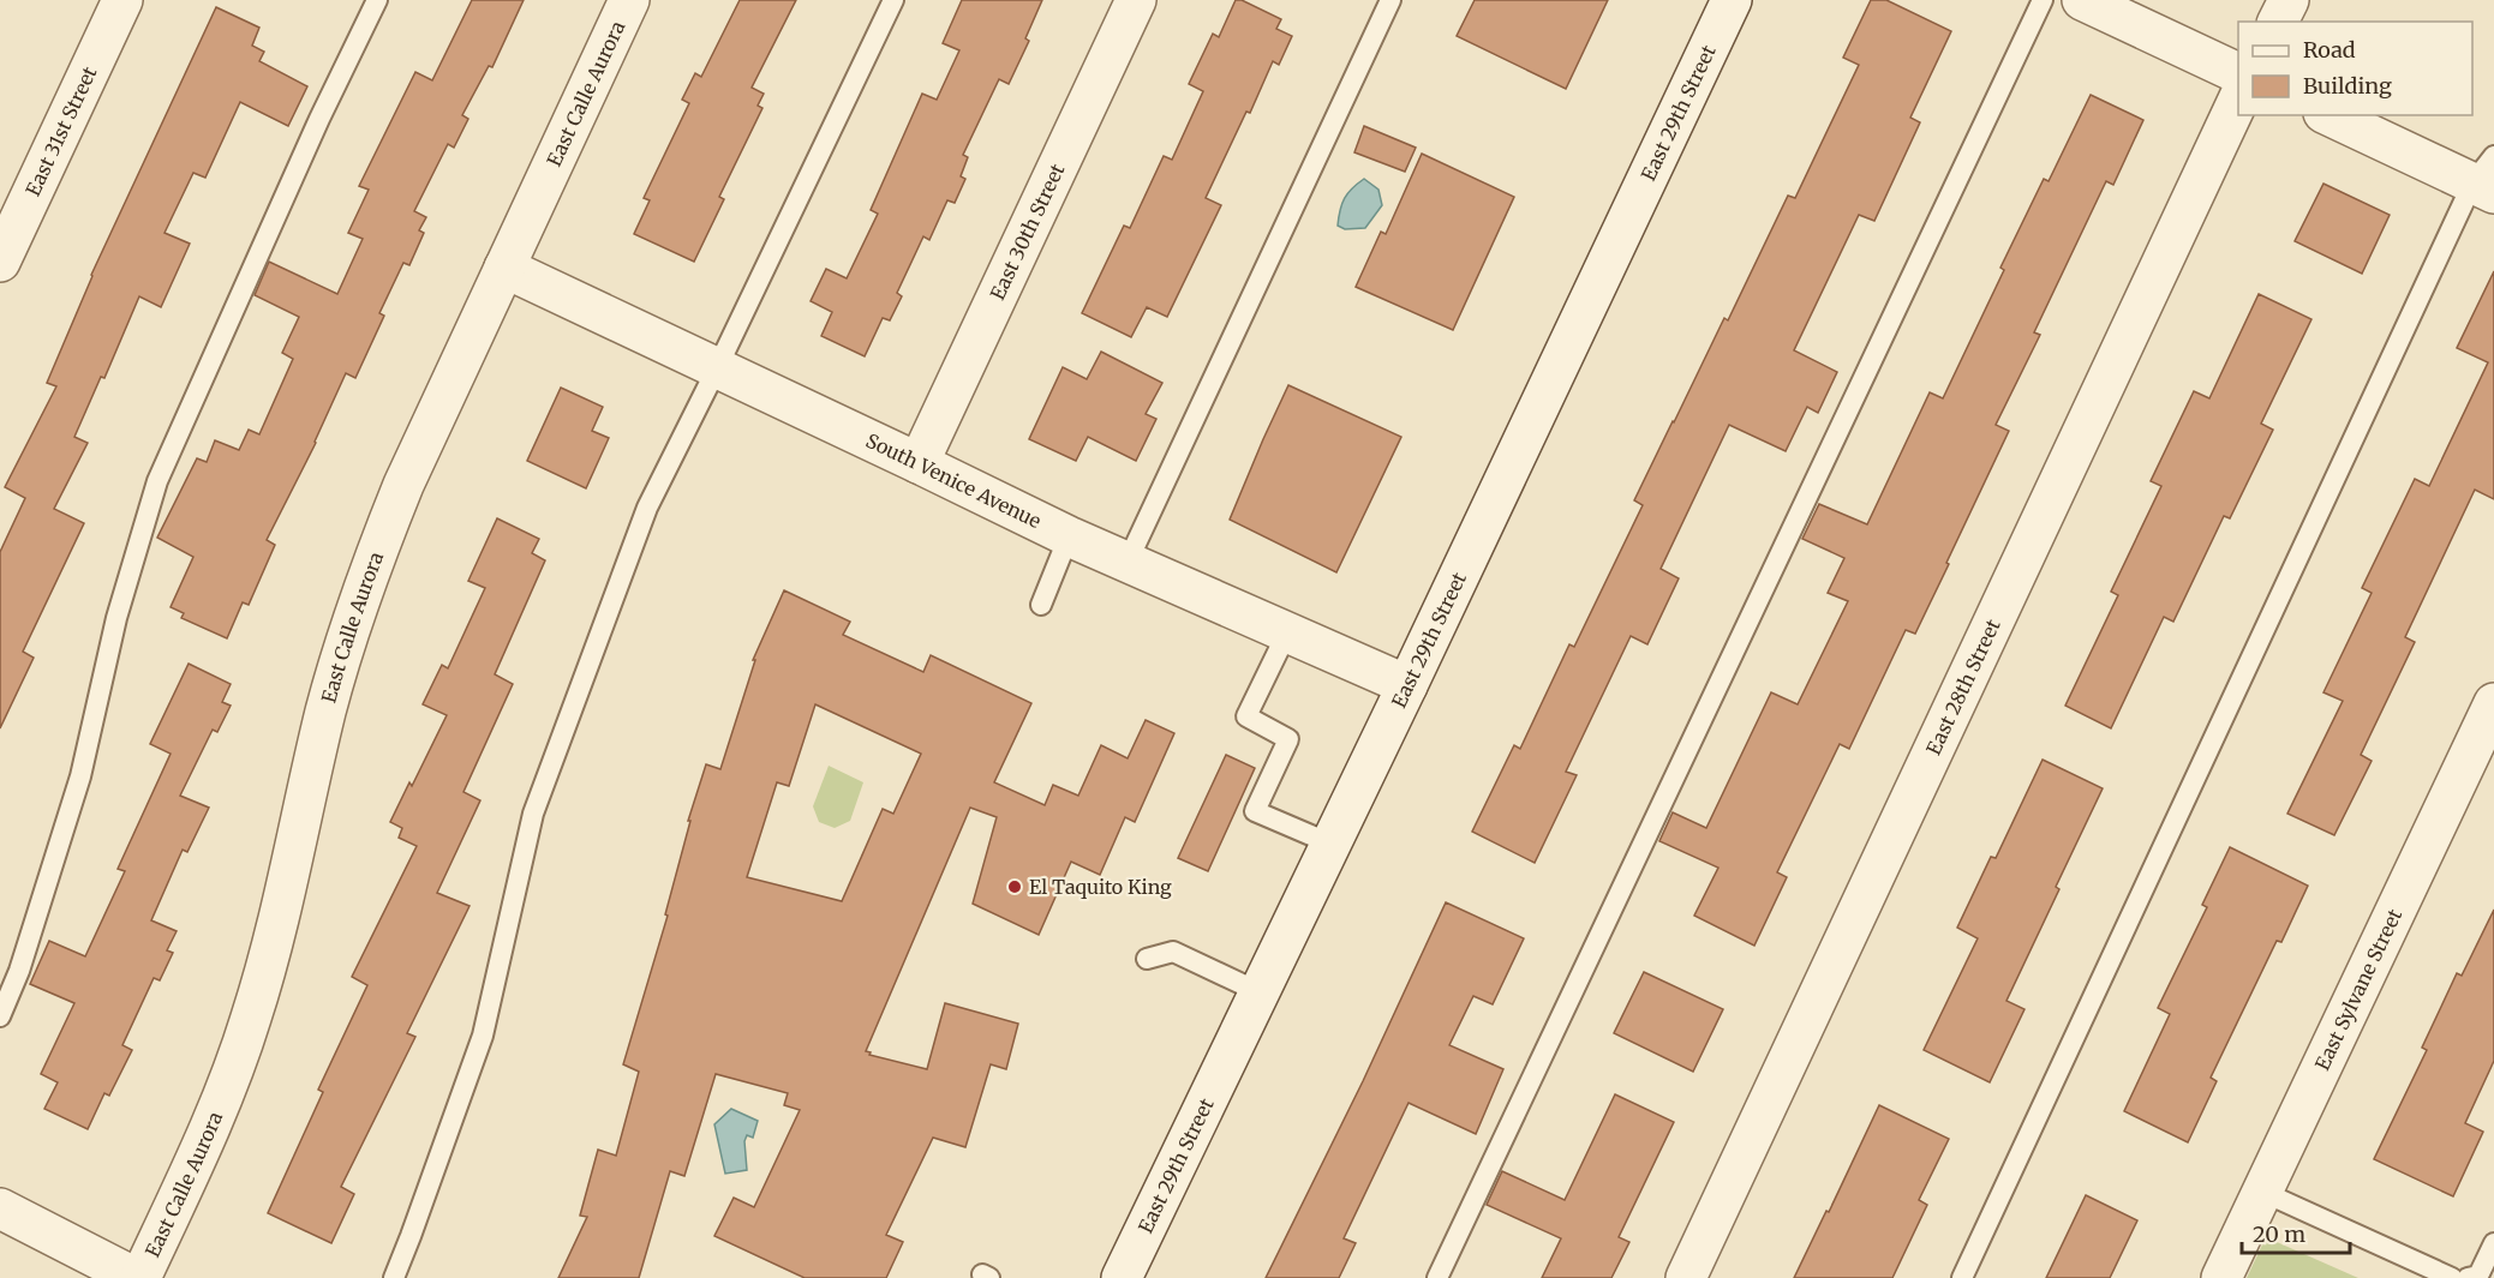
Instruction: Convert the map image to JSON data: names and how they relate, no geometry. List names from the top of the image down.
{
  "streets": {
    "street": [
      "East Calle Aurora",
      "East 29th Street",
      "East 31st Street",
      "East 30th Street",
      "South Venice Avenue",
      "East 28th Street",
      "East Sylvane Street"
    ]
  },
  "crossings": [
    ["East Calle Aurora", "South Venice Avenue"],
    ["East 29th Street", "South Venice Avenue"],
    ["East 30th Street", "South Venice Avenue"]
  ],
  "places": ["El Taquito King"],
  "legend": ["Road", "Building"],
  "scale_bar": "20 m"
}
